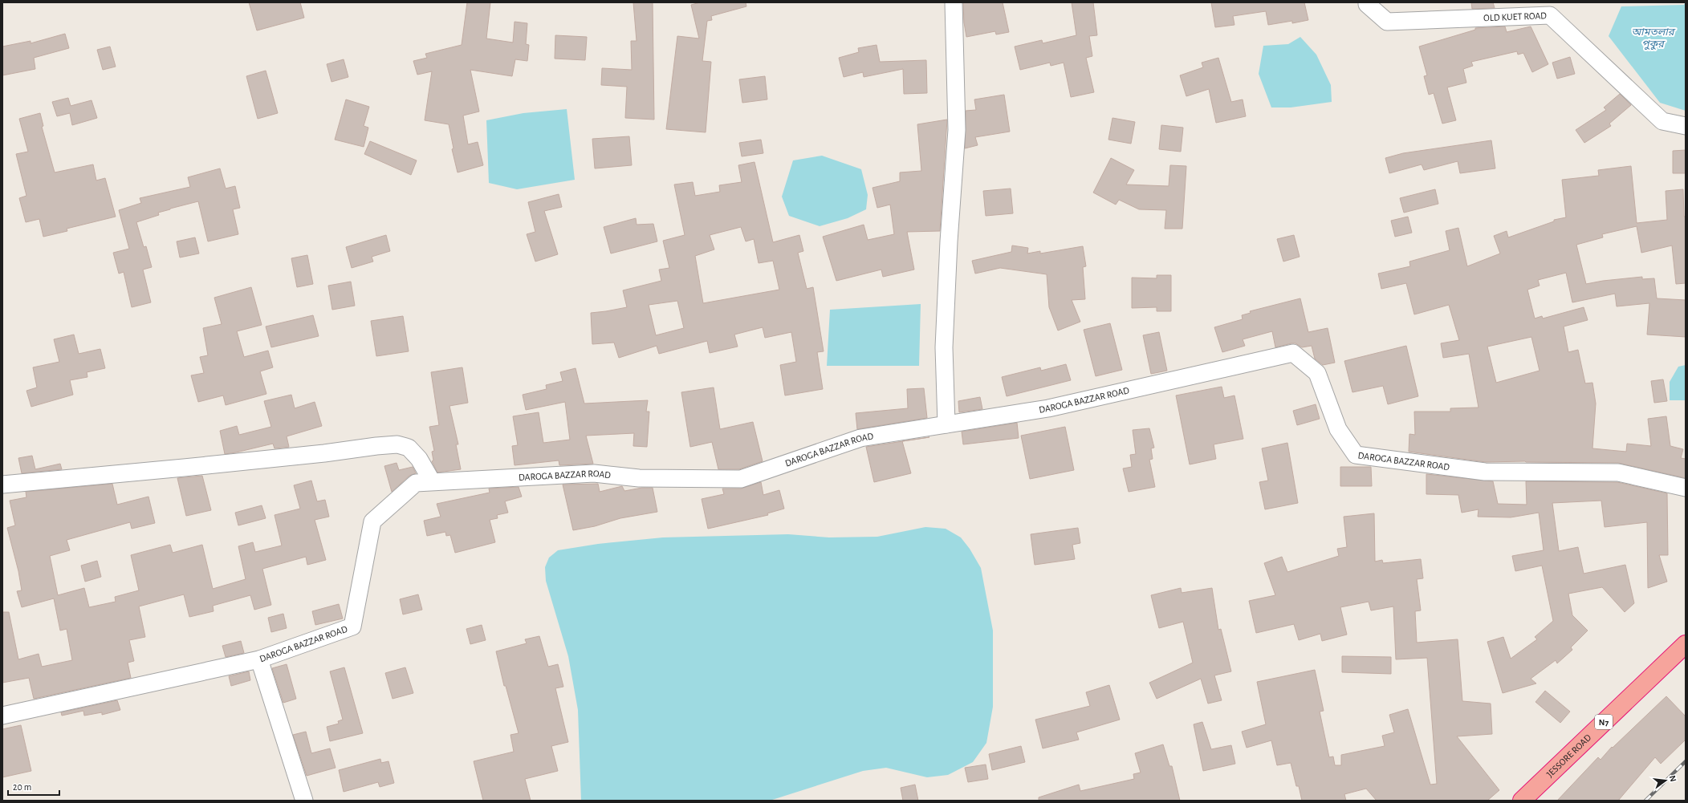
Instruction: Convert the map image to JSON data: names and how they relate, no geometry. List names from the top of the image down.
{
  "streets": {
    "highway": ["N7", "JESSORE ROAD"],
    "street": ["OLD KUET ROAD", "DAROGA BAZZAR ROAD"]
  },
  "water": ["আমতলার পুকুর"],
  "scale_bar": "20 m",
  "north": "right"
}
